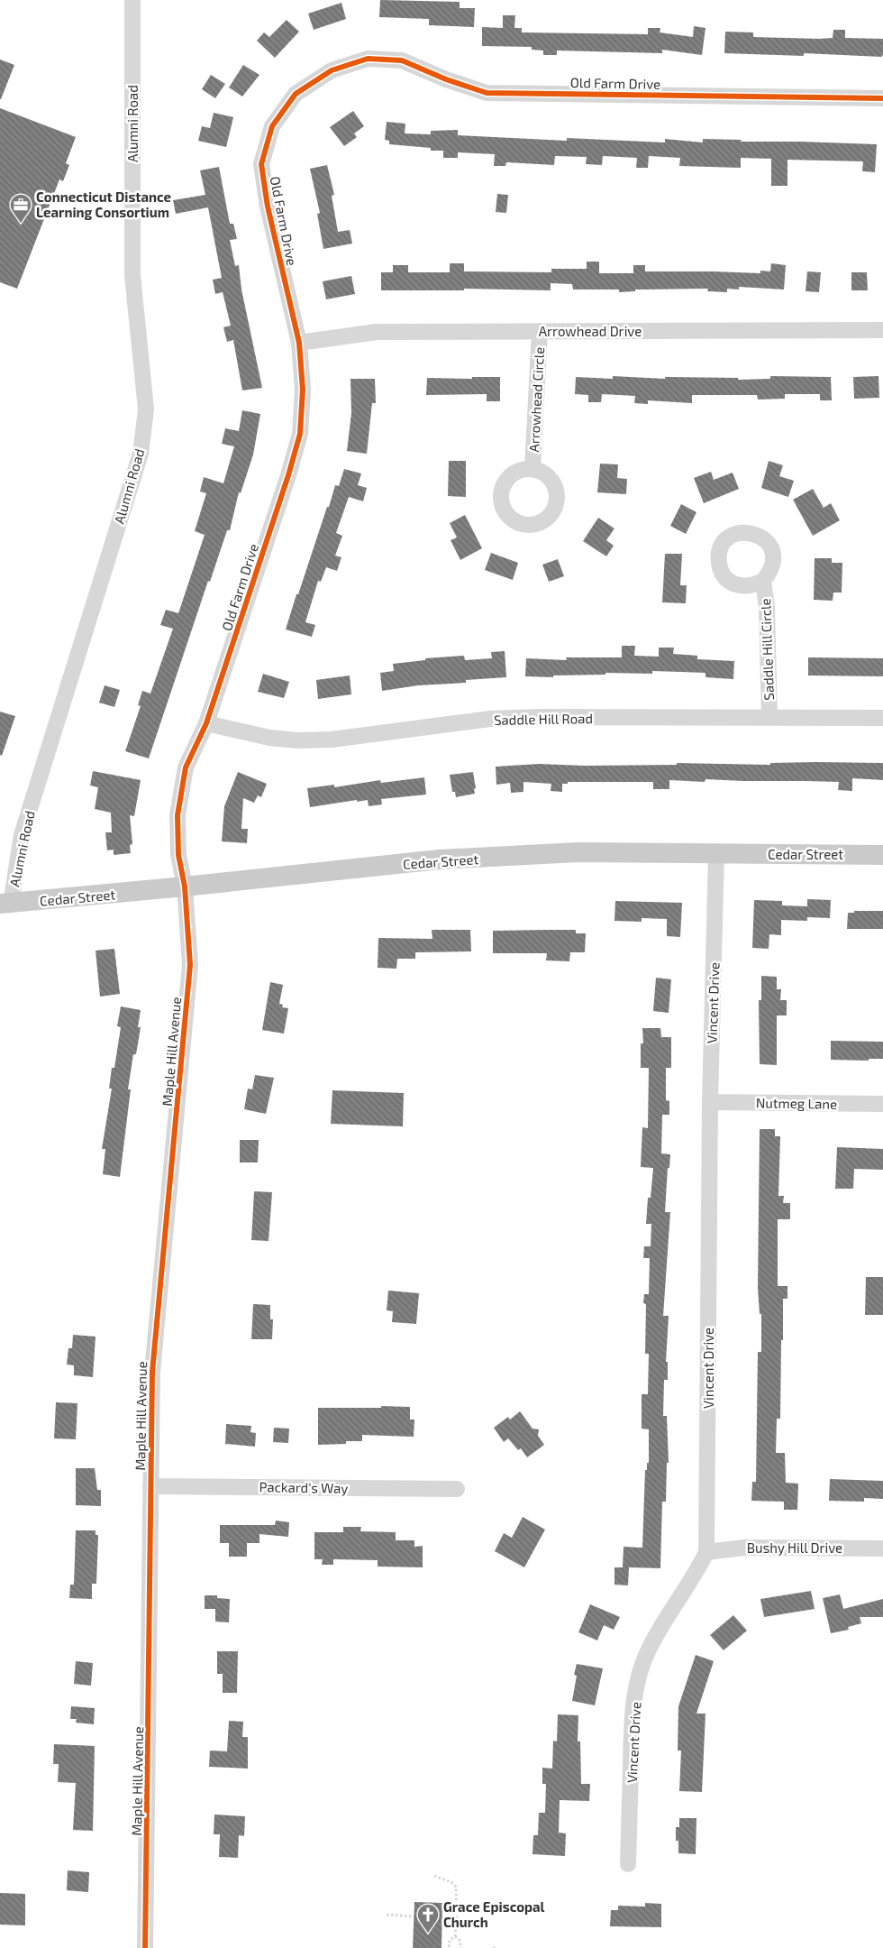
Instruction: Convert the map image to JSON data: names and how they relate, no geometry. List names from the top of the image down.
{
  "streets": {
    "main road": ["Cedar Street"],
    "street": [
      "Old Farm Drive",
      "Alumni Road",
      "Arrowhead Drive",
      "Arrowhead Circle",
      "Saddle Hill Circle",
      "Saddle Hill Road",
      "Vincent Drive",
      "Maple Hill Avenue",
      "Nutmeg Lane",
      "Packard's Way",
      "Bushy Hill Drive"
    ]
  },
  "crossings": [
    ["Old Farm Drive", "Arrowhead Drive"],
    ["Old Farm Drive", "Saddle Hill Road"],
    ["Old Farm Drive", "Cedar Street"],
    ["Old Farm Drive", "Maple Hill Avenue"],
    ["Alumni Road", "Cedar Street"],
    ["Arrowhead Drive", "Arrowhead Circle"],
    ["Saddle Hill Circle", "Saddle Hill Road"],
    ["Cedar Street", "Vincent Drive"],
    ["Cedar Street", "Maple Hill Avenue"],
    ["Vincent Drive", "Nutmeg Lane"],
    ["Vincent Drive", "Bushy Hill Drive"],
    ["Maple Hill Avenue", "Packard's Way"]
  ],
  "places": {
    "office": ["Connecticut Distance Learning Consortium"],
    "church": ["Grace Episcopal Church"]
  }
}
